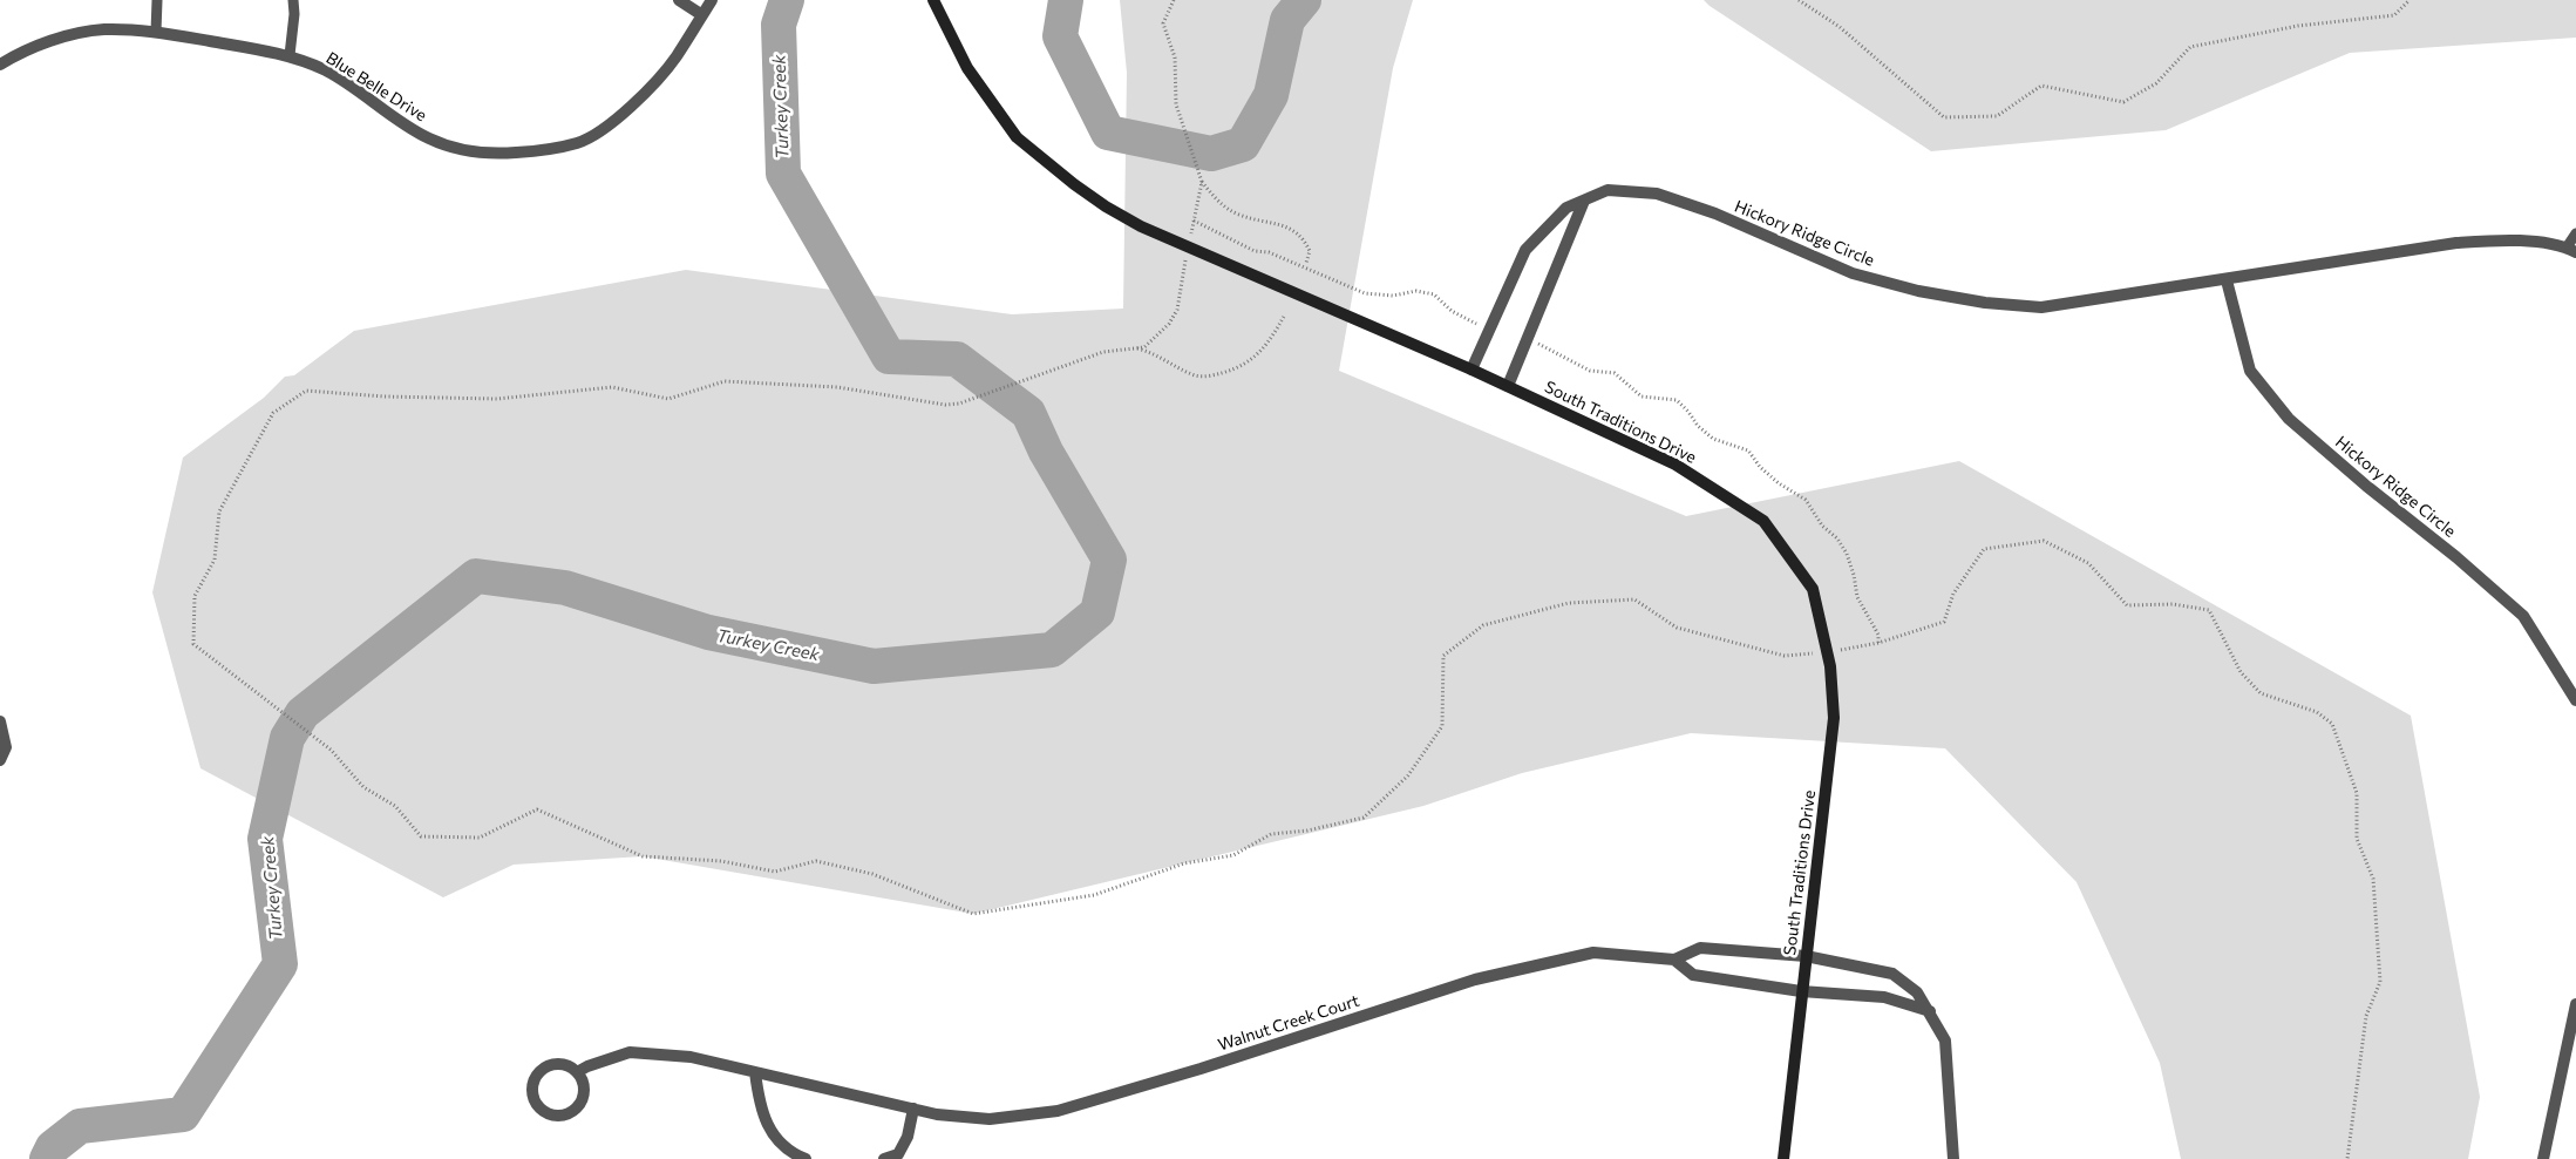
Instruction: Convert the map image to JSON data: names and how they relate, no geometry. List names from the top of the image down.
{
  "streets": {
    "street": [
      "Blue Belle Drive",
      "Hickory Ridge Circle",
      "South Traditions Drive",
      "Walnut Creek Court"
    ]
  },
  "crossings": [
    ["Hickory Ridge Circle", "South Traditions Drive"],
    ["South Traditions Drive", "Walnut Creek Court"]
  ],
  "water": ["Turkey Creek"]
}
